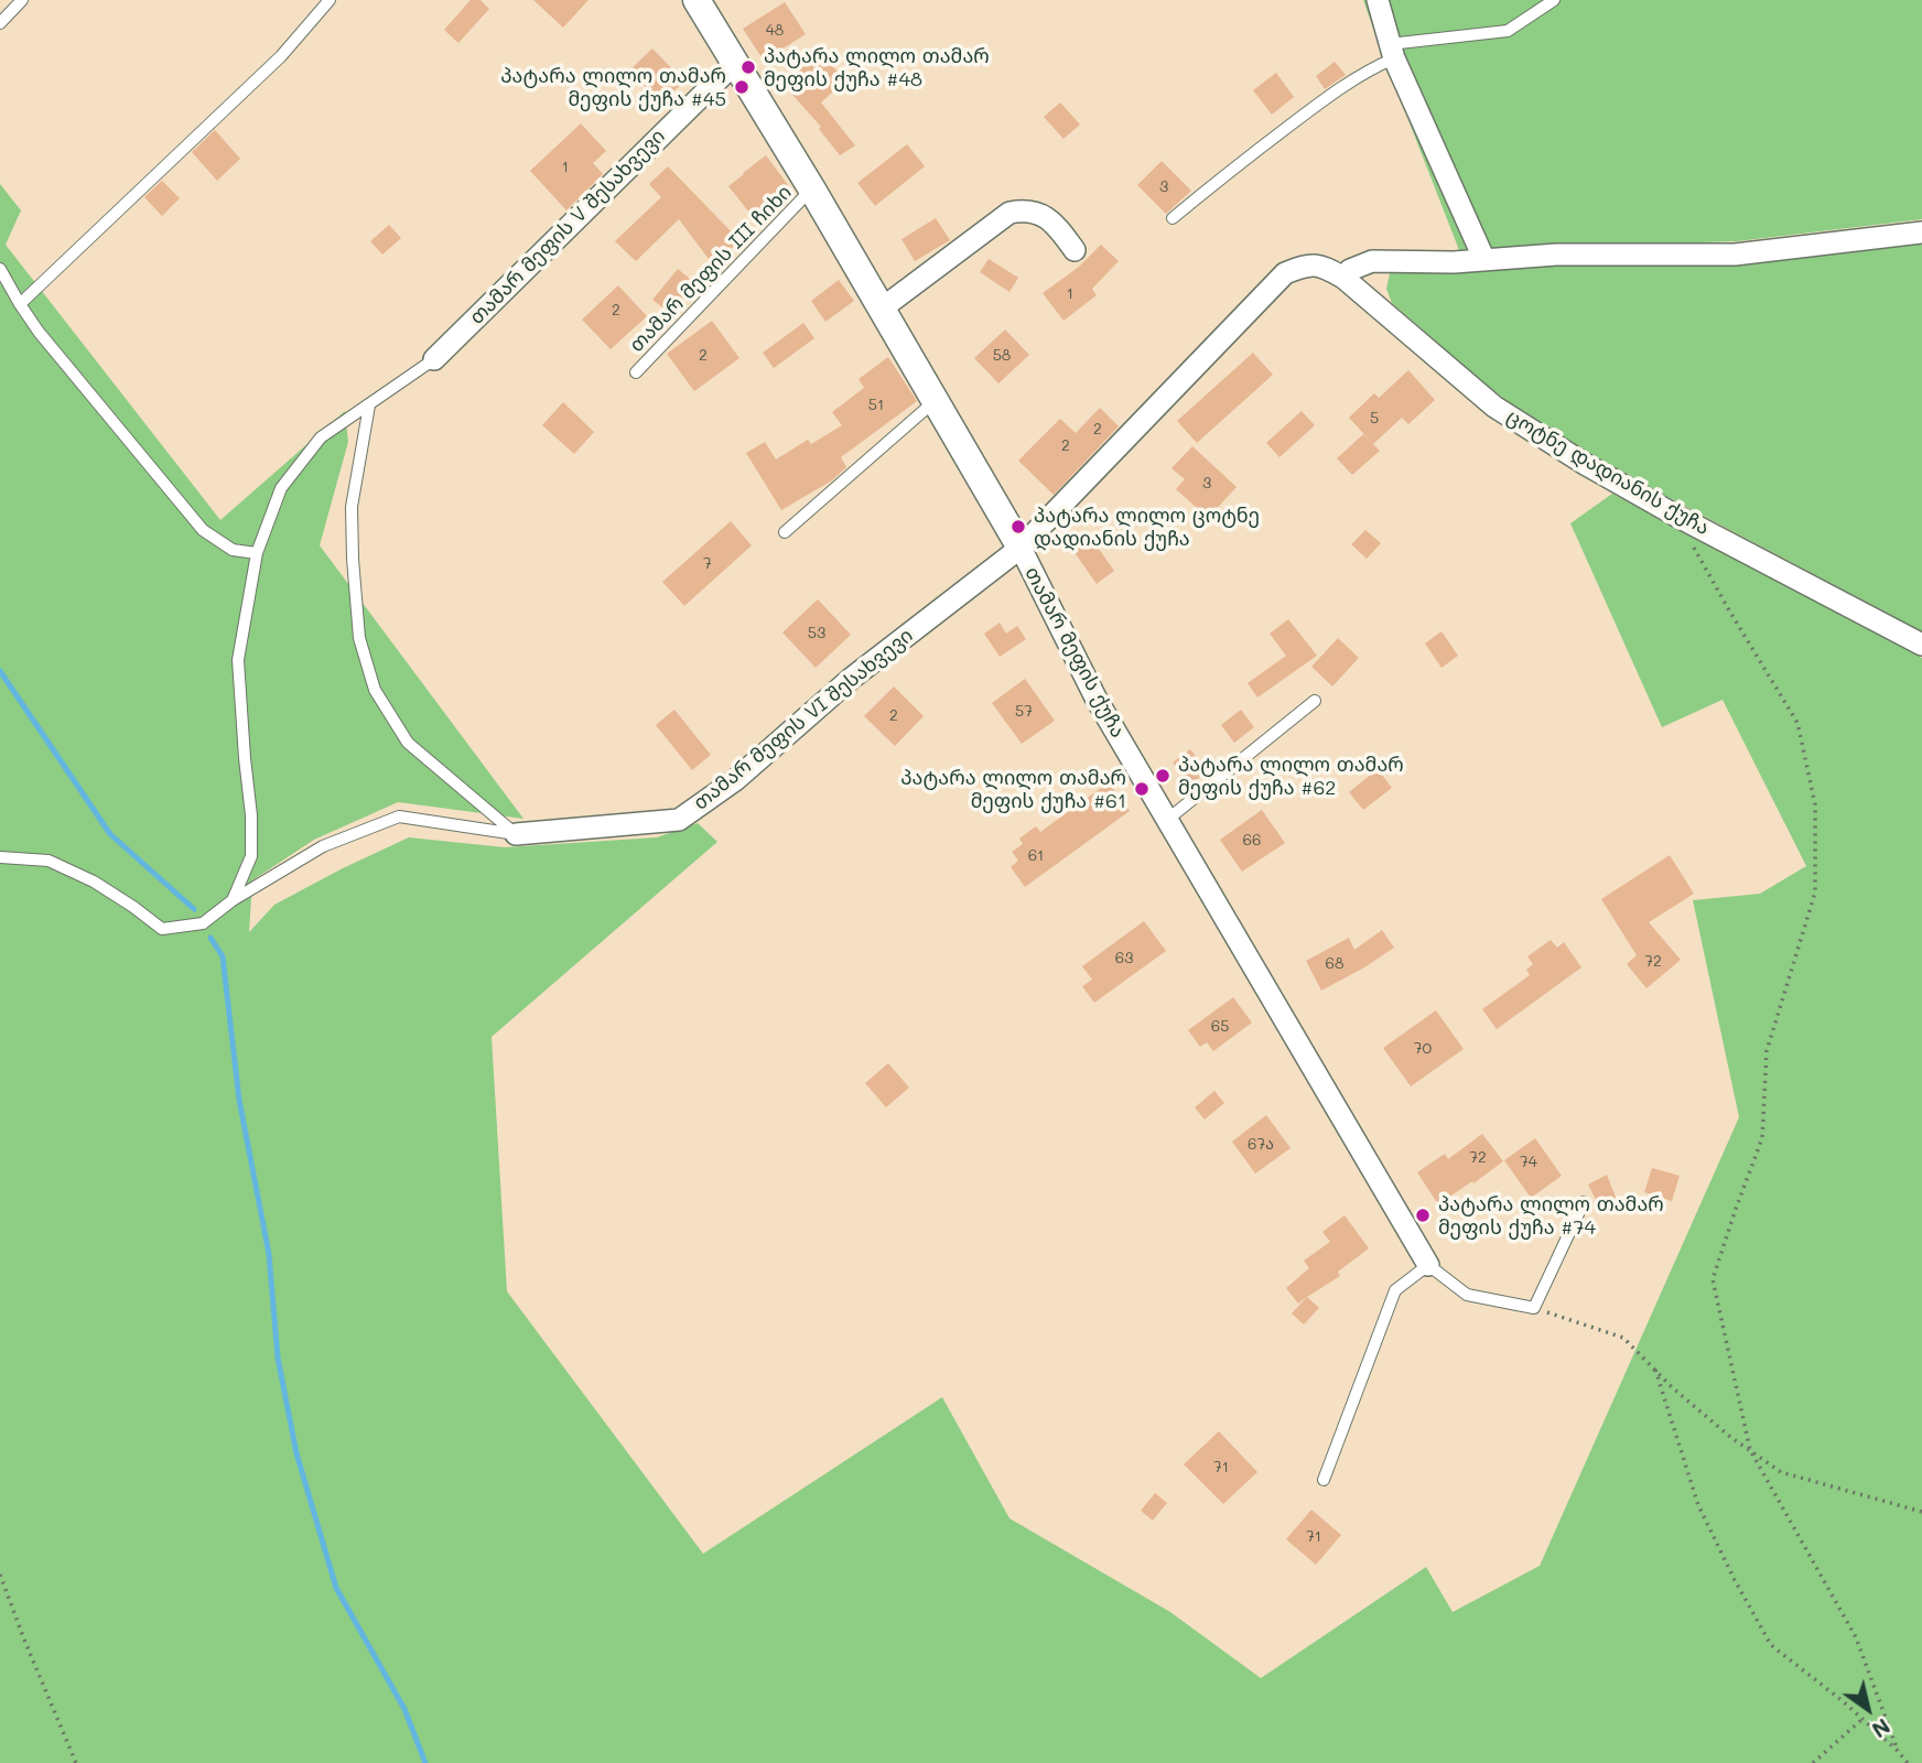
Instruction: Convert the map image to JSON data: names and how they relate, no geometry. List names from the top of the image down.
{
  "streets": {
    "street": [
      "თამარ მეფის V შესახვევი",
      "ცოტნე დადიანის ქუჩა",
      "თამარ მეფის ქუჩა",
      "თამარ მეფის VI შესახვევი"
    ],
    "lane": ["თამარ მეფის III ჩიხი"]
  },
  "crossings": [
    ["თამარ მეფის V შესახვევი", "თამარ მეფის ქუჩა"],
    ["თამარ მეფის III ჩიხი", "თამარ მეფის ქუჩა"],
    ["ცოტნე დადიანის ქუჩა", "თამარ მეფის ქუჩა"],
    ["ცოტნე დადიანის ქუჩა", "თამარ მეფის VI შესახვევი"],
    ["თამარ მეფის ქუჩა", "თამარ მეფის VI შესახვევი"]
  ],
  "places": [
    "პატარა ლილო თამარ მეფის ქუჩა #48",
    "პატარა ლილო თამარ მეფის ქუჩა #45",
    "პატარა ლილო ცოტნე დადიანის ქუჩა",
    "პატარა ლილო თამარ მეფის ქუჩა #62",
    "პატარა ლილო თამარ მეფის ქუჩა #61",
    "პატარა ლილო თამარ მეფის ქუჩა #74"
  ],
  "house_numbers": [
    "48",
    "1",
    "3",
    "1",
    "2",
    "2",
    "58",
    "51",
    "5",
    "2",
    "2",
    "3",
    "7",
    "53",
    "57",
    "2",
    "66",
    "61",
    "63",
    "72",
    "68",
    "65",
    "70",
    "67ა",
    "72",
    "74",
    "71",
    "71"
  ],
  "north": "bottom right"
}
